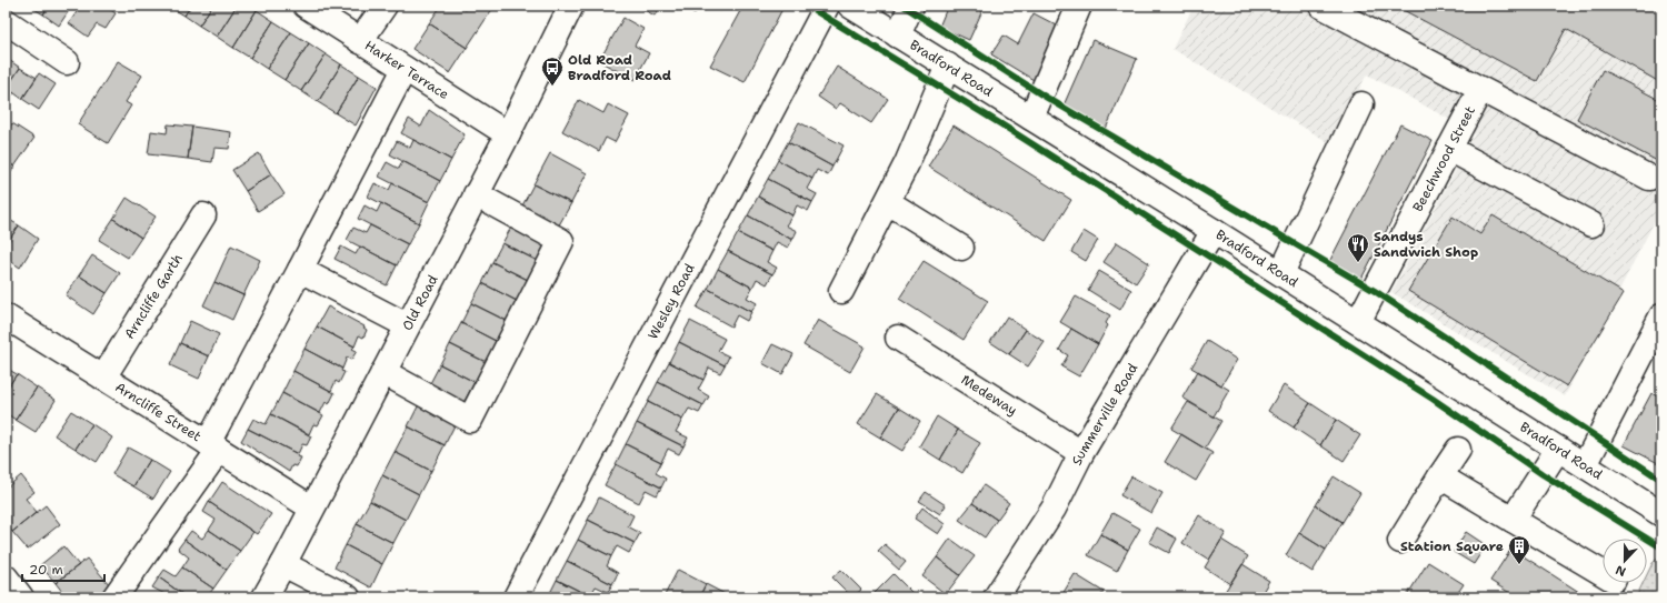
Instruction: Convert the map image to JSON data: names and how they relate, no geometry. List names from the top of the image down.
{
  "streets": {
    "street": [
      "Bradford Road",
      "Harker Terrace",
      "Beechwood Street",
      "Arncliffe Garth",
      "Wesley Road",
      "Old Road",
      "Medeway",
      "Arncliffe Street",
      "Summerville Road"
    ]
  },
  "crossings": [
    ["Bradford Road", "Beechwood Street"],
    ["Bradford Road", "Summerville Road"],
    ["Harker Terrace", "Old Road"],
    ["Arncliffe Garth", "Arncliffe Street"],
    ["Old Road", "Arncliffe Street"],
    ["Medeway", "Summerville Road"]
  ],
  "places": {
    "bus stop": ["Old Road Bradford Road"],
    "restaurant": ["Sandys Sandwich Shop"],
    "building": ["Station Square"]
  },
  "scale_bar": "20 m",
  "north": "bottom"
}
